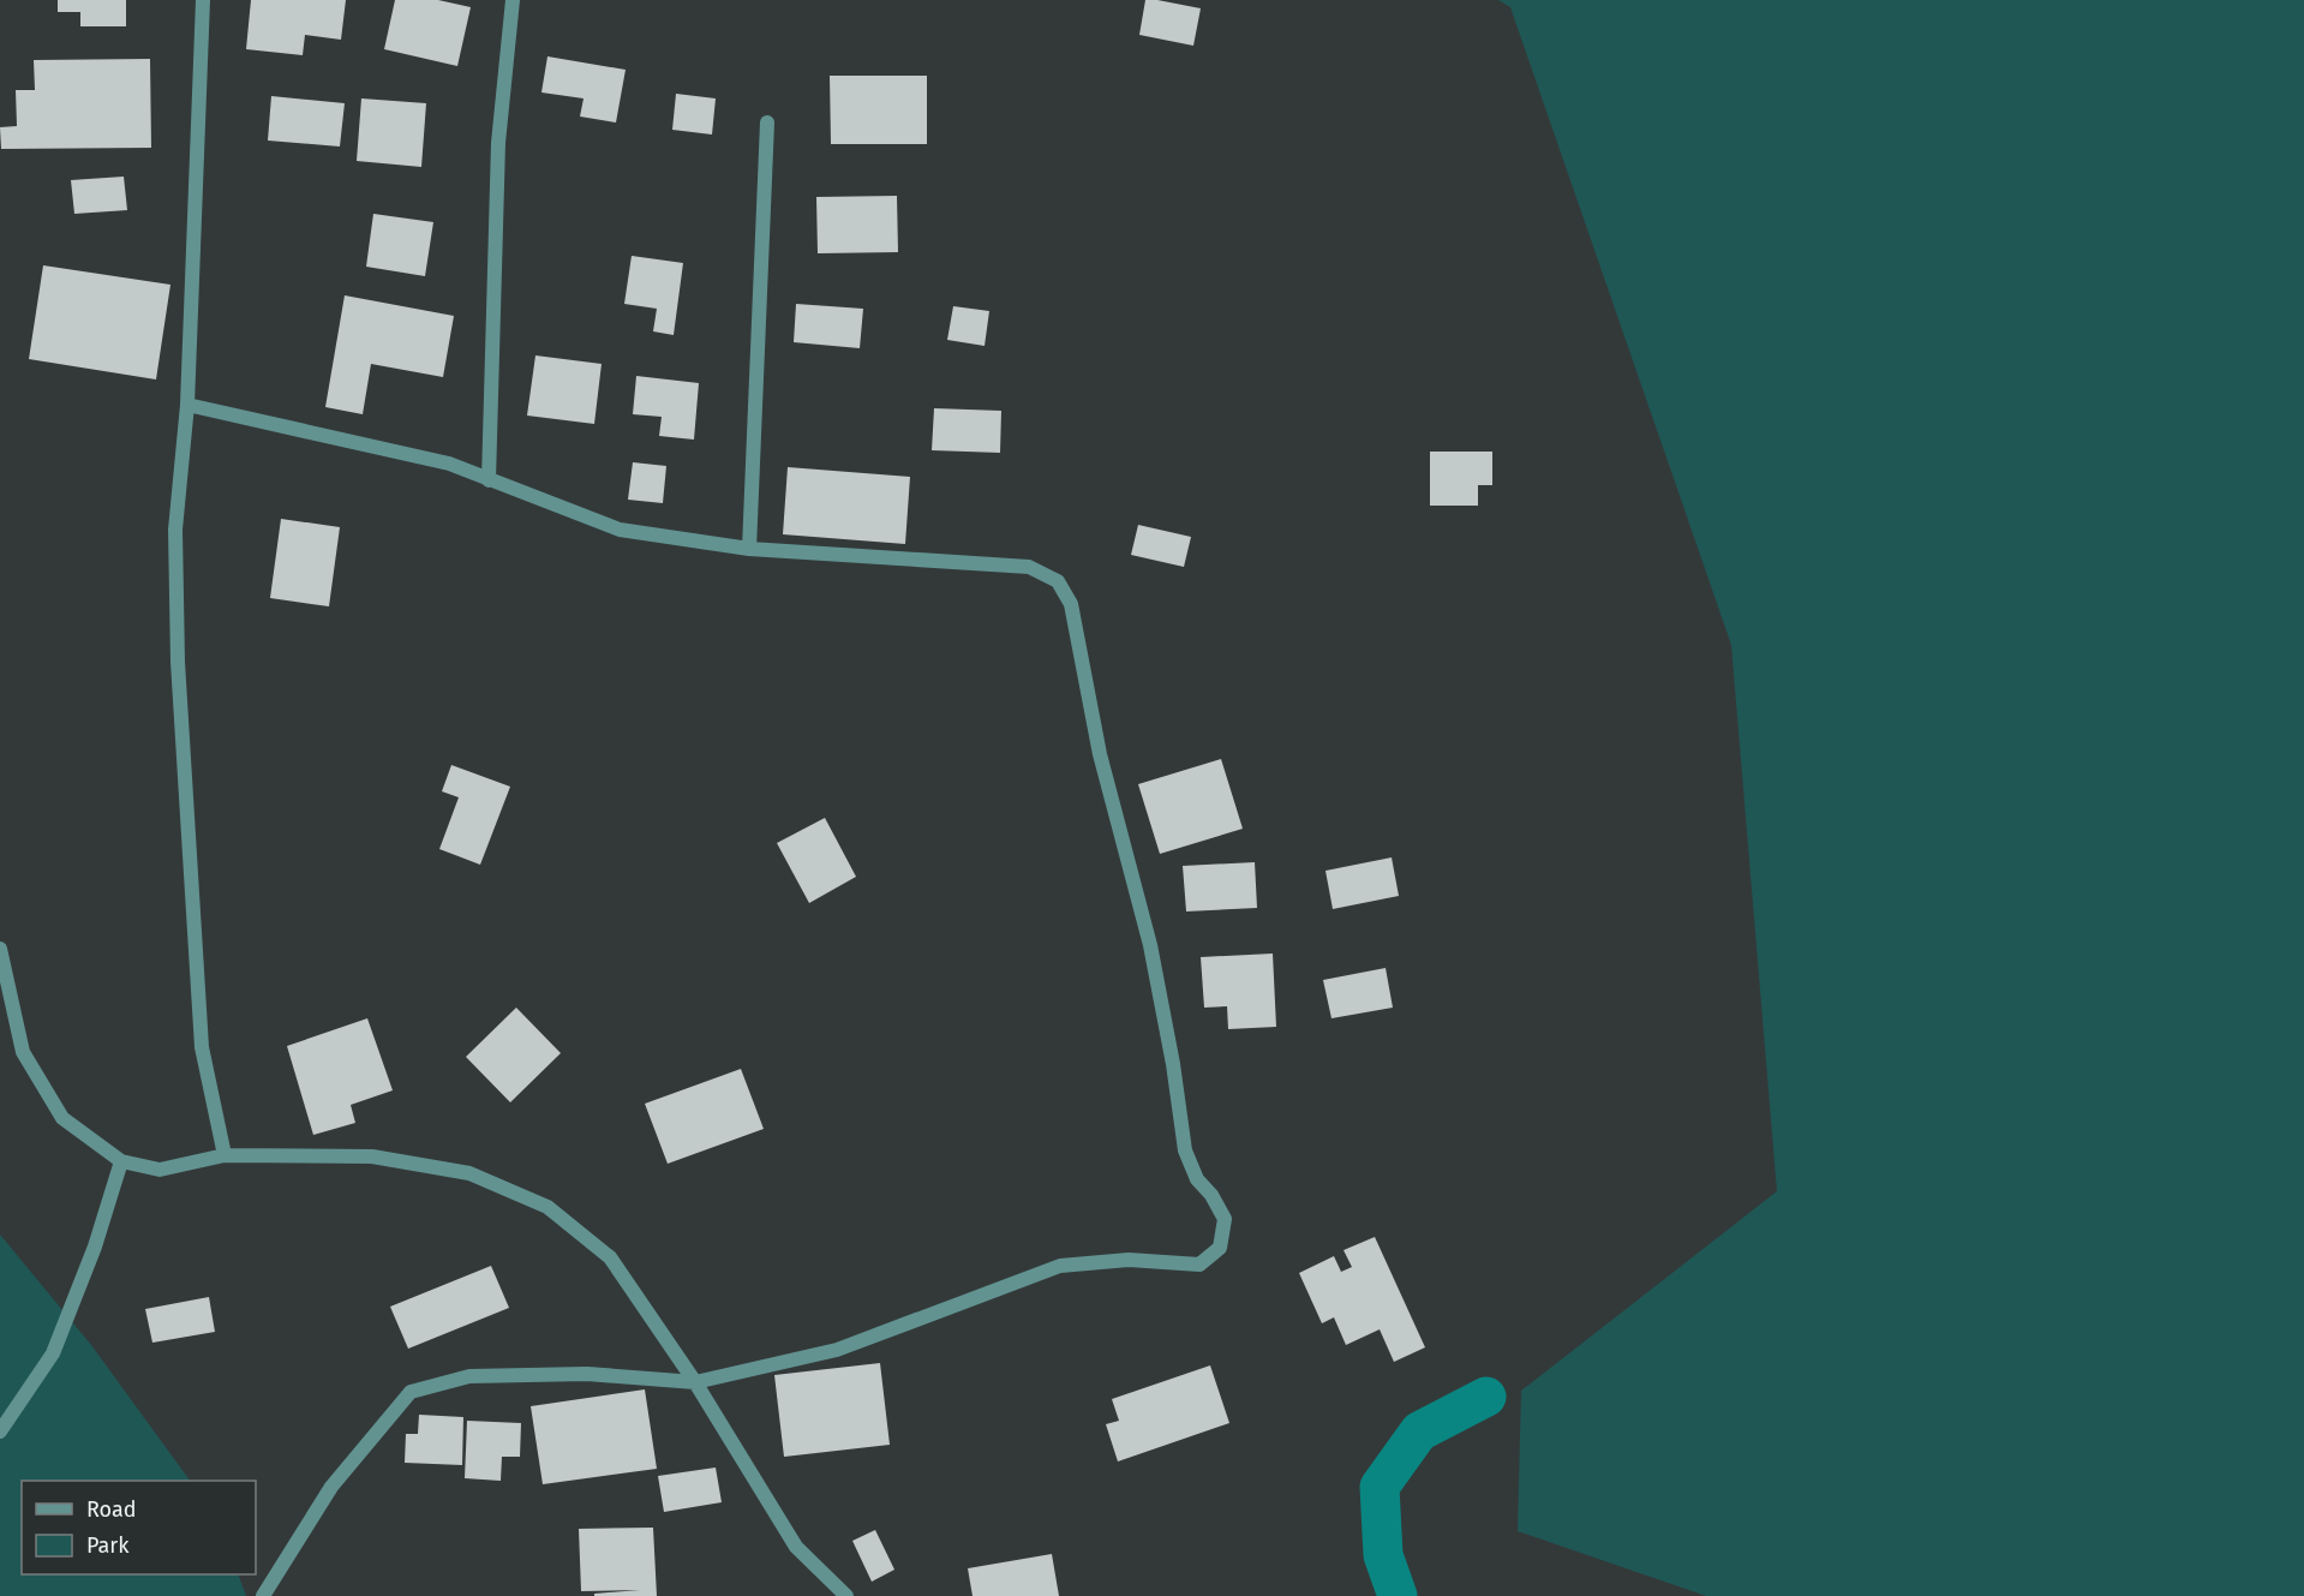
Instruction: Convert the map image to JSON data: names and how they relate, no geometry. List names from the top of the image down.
{
  "legend": ["Road", "Park"]
}
